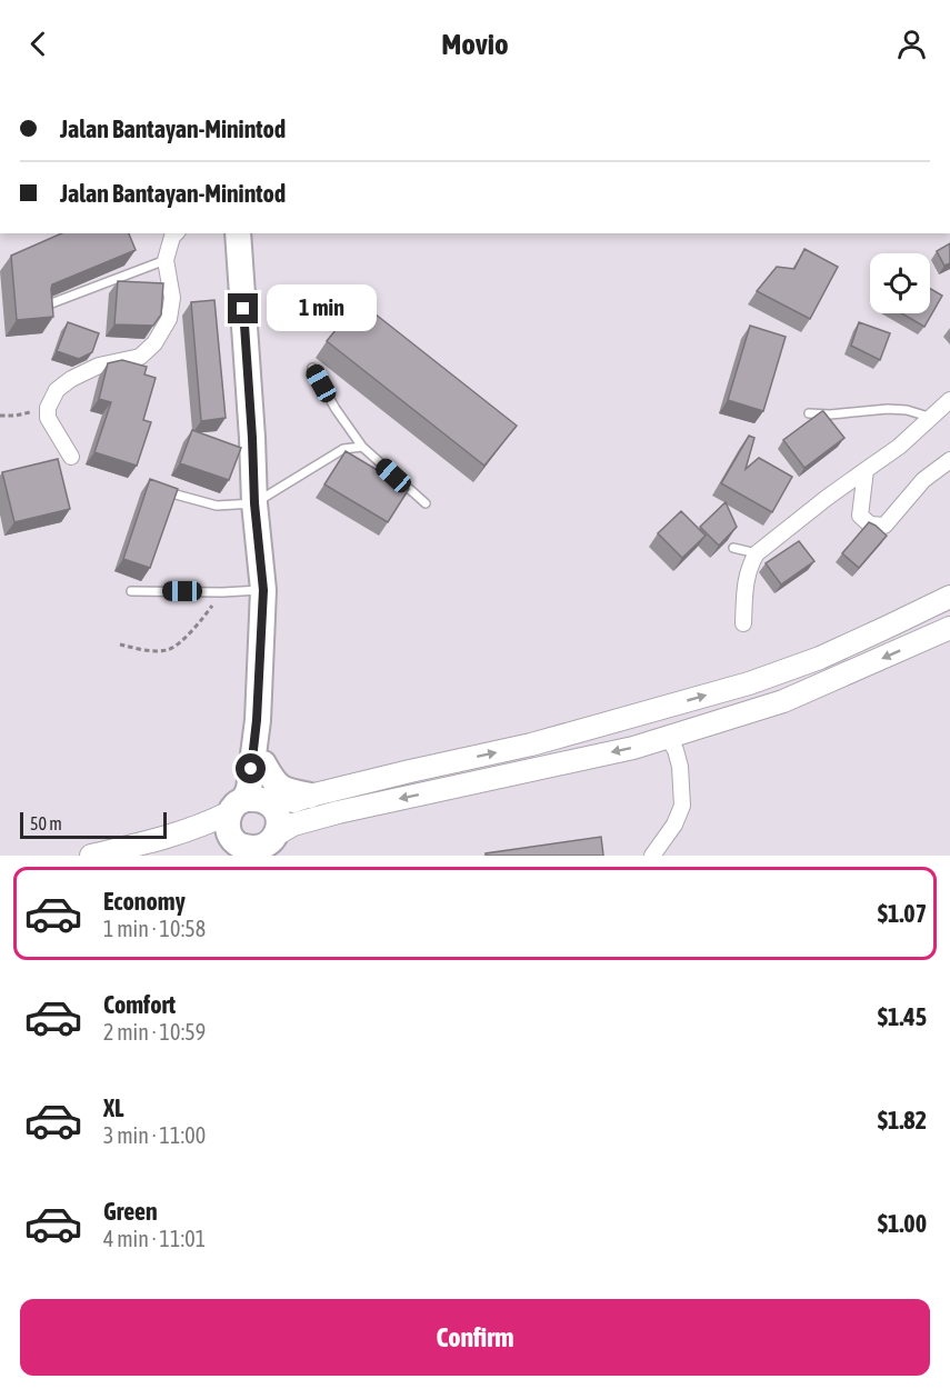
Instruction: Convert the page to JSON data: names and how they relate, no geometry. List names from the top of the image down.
{
  "scale_bar": "50 m",
  "page": {
    "header": "Movio",
    "banner": ["Jalan Bantayan-Minintod", "Jalan Bantayan-Minintod"],
    "bubble": "1 min",
    "scale": "50 m",
    "list": [
      {
        "name": "Economy",
        "note": "1 min · 10:58",
        "value": "$1.07"
      },
      {
        "name": "Comfort",
        "note": "2 min · 10:59",
        "value": "$1.45"
      },
      {
        "name": "XL",
        "note": "3 min · 11:00",
        "value": "$1.82"
      },
      {
        "name": "Green",
        "note": "4 min · 11:01",
        "value": "$1.00"
      }
    ],
    "buttons": "Confirm"
  }
}
